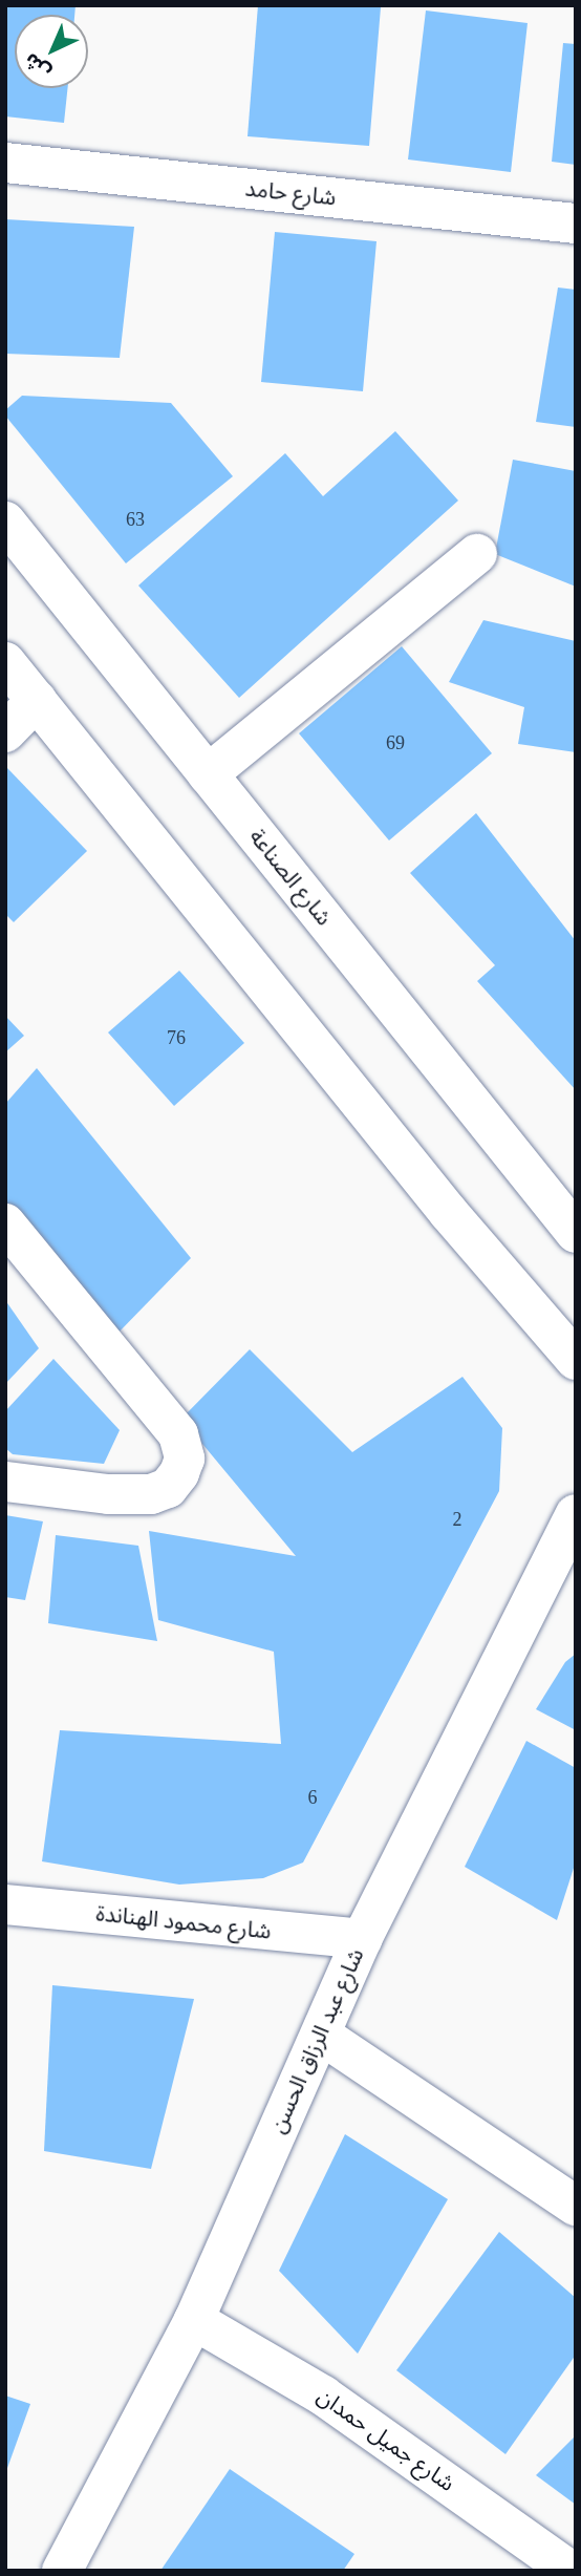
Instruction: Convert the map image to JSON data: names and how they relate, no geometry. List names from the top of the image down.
{
  "streets": {
    "street": [
      "شارع حامد",
      "شارع الصناعة",
      "شارع محمود الهناندة",
      "شارع عبد الرزاق الحسن",
      "شارع جميل حمدان"
    ]
  },
  "crossings": [
    ["شارع محمود الهناندة", "شارع عبد الرزاق الحسن"],
    ["شارع عبد الرزاق الحسن", "شارع جميل حمدان"]
  ],
  "house_numbers": [
    "63",
    "69",
    "76",
    "2",
    "6"
  ],
  "north": "bottom left"
}
